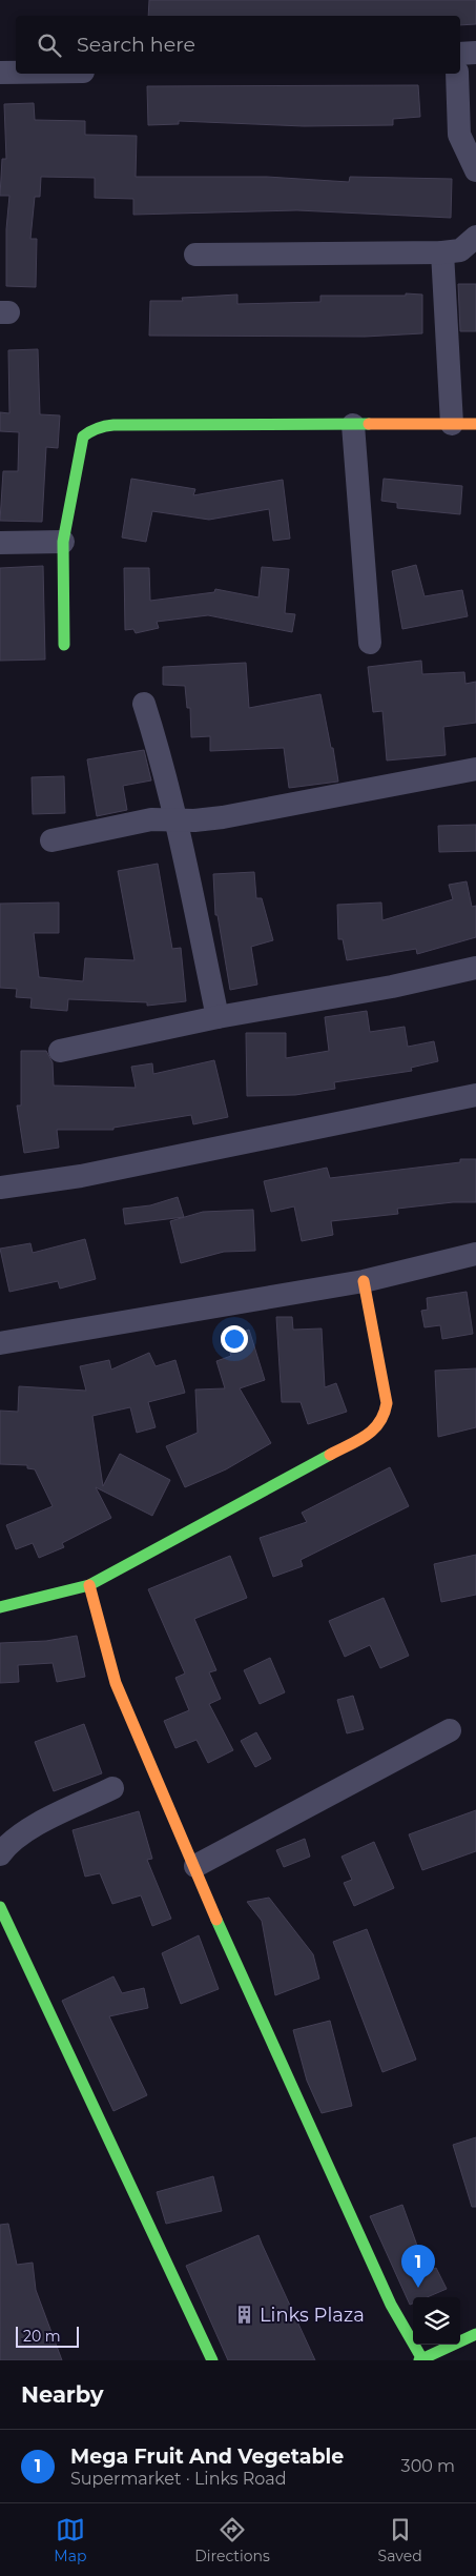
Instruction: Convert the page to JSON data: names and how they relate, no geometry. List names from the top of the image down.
{
  "places": {
    "building": ["Links Plaza"]
  },
  "scale_bar": "20 m",
  "page": {
    "search": "Search here",
    "pins": "1",
    "scale": "20 m",
    "heading": "Nearby",
    "list": [
      {
        "mark": "1",
        "name": "Mega Fruit And Vegetable",
        "note": "Supermarket · Links Road",
        "value": "300 m"
      }
    ],
    "nav": ["Map", "Directions", "Saved"]
  }
}
